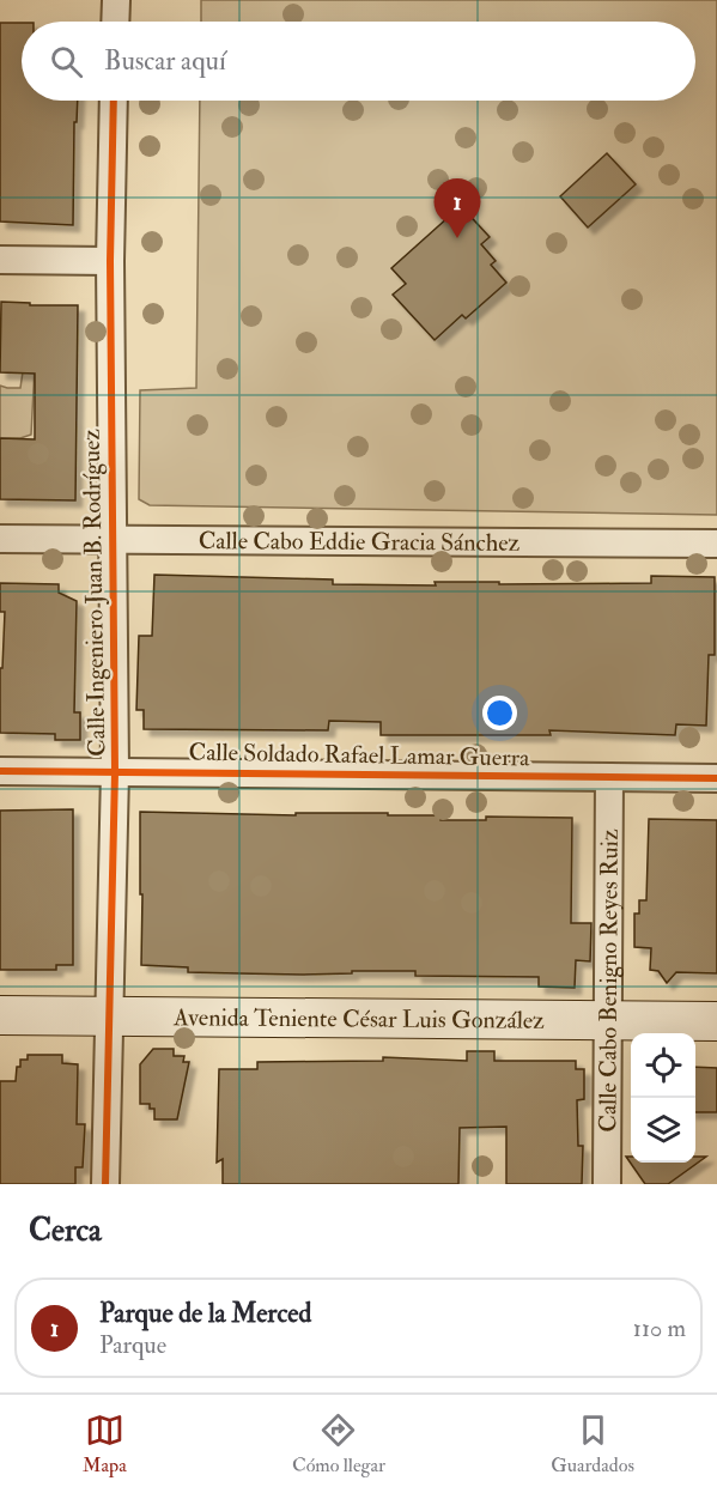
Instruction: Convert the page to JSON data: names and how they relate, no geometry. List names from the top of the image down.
{
  "streets": {
    "street": [
      "Calle Cabo Eddie Gracia Sánchez",
      "Calle Ingeniero Juan B. Rodríguez",
      "Calle Soldado Rafael Lamar Guerra",
      "Calle Cabo Benigno Reyes Ruiz",
      "Avenida Teniente César Luis González"
    ]
  },
  "crossings": [
    ["Calle Cabo Eddie Gracia Sánchez", "Calle Ingeniero Juan B. Rodríguez"],
    ["Calle Ingeniero Juan B. Rodríguez", "Calle Soldado Rafael Lamar Guerra"],
    ["Calle Ingeniero Juan B. Rodríguez", "Avenida Teniente César Luis González"],
    ["Calle Soldado Rafael Lamar Guerra", "Calle Cabo Benigno Reyes Ruiz"],
    ["Calle Cabo Benigno Reyes Ruiz", "Avenida Teniente César Luis González"]
  ],
  "page": {
    "search": "Buscar aquí",
    "pins": "1",
    "heading": "Cerca",
    "list": [
      {
        "mark": "1",
        "name": "Parque de la Merced",
        "note": "Parque",
        "value": "110 m"
      }
    ],
    "nav": ["Mapa", "Cómo llegar", "Guardados"]
  }
}
